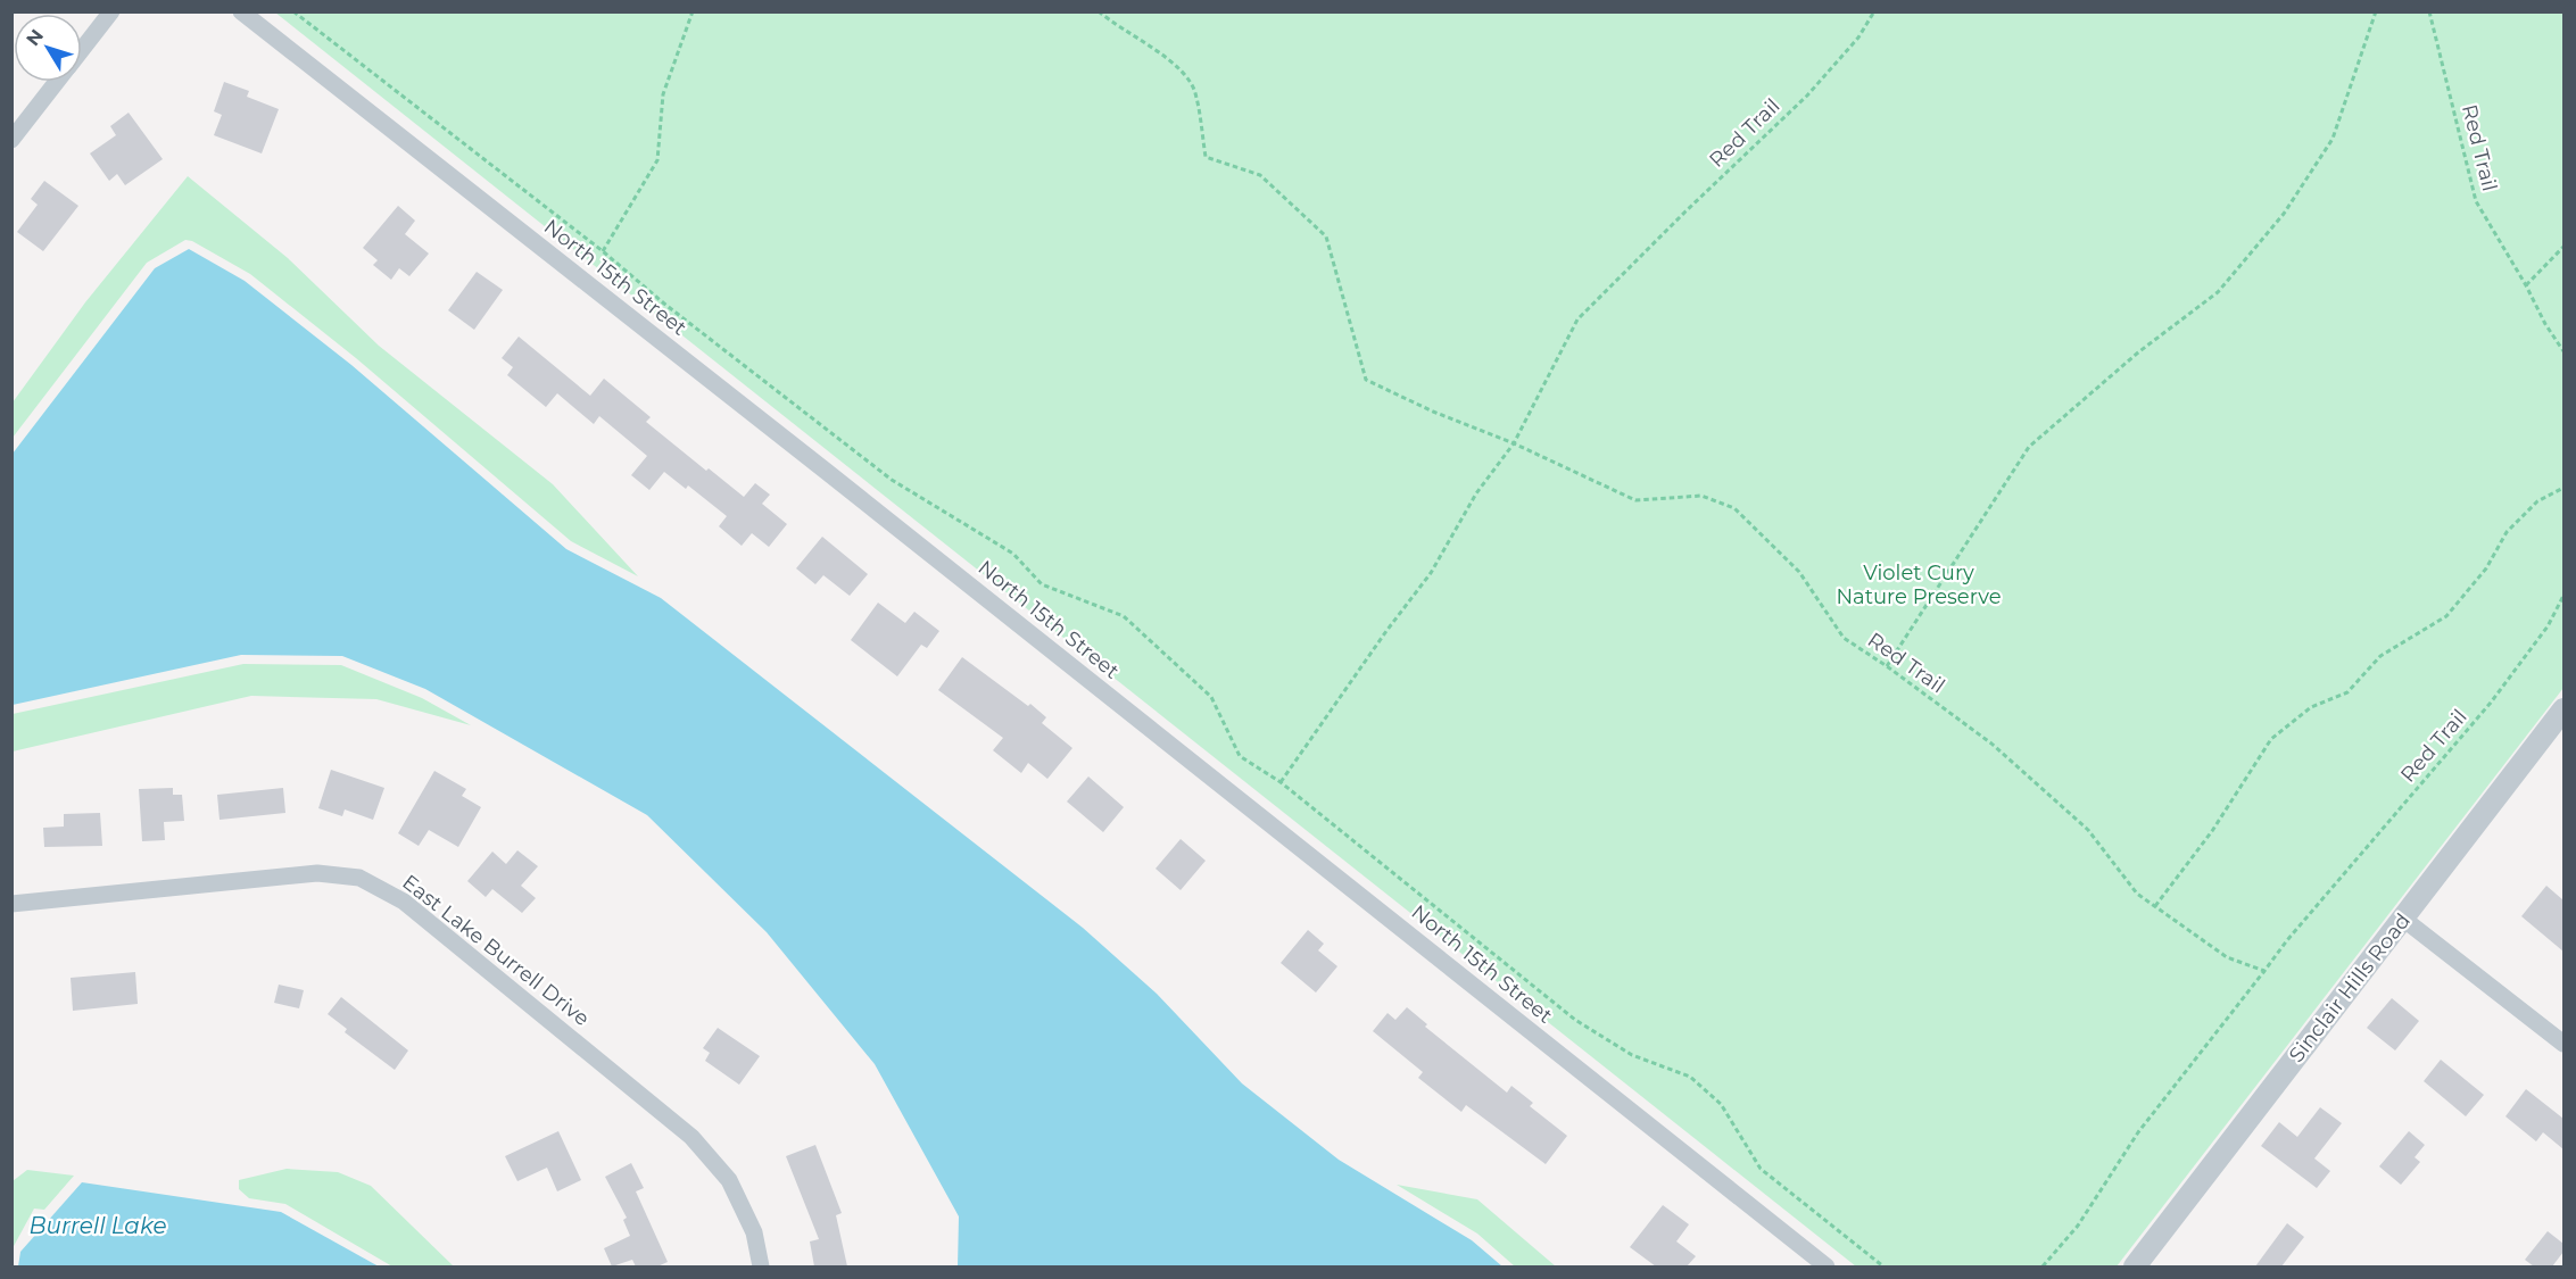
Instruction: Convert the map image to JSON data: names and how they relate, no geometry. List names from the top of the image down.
{
  "streets": {
    "street": ["North 15th Street", "East Lake Burrell Drive", "Sinclair Hills Road"],
    "path": ["Red Trail"]
  },
  "water": ["Burrell Lake"],
  "parks": ["Violet Cury Nature Preserve"],
  "north": "top left"
}
